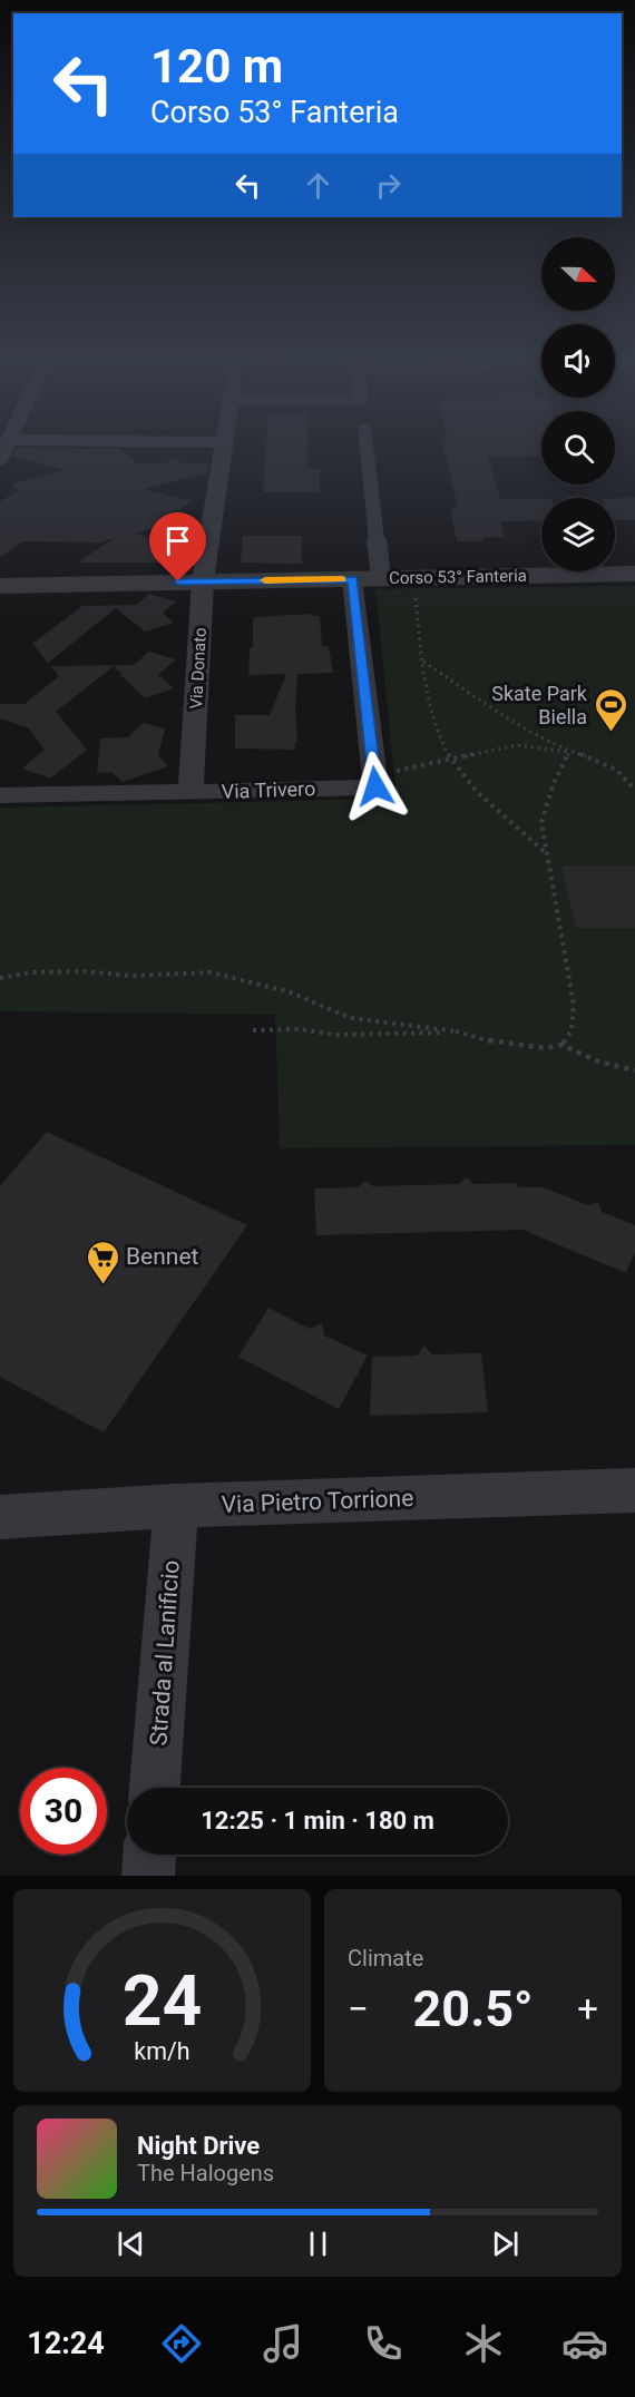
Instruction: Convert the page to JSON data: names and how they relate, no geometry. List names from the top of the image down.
{
  "streets": {
    "street": [
      "Corso 53° Fanteria",
      "Via Donato",
      "Via Trivero",
      "Via Pietro Torrione",
      "Strada al Lanificio"
    ]
  },
  "crossings": [
    ["Corso 53° Fanteria", "Via Donato"],
    ["Via Donato", "Via Trivero"],
    ["Via Pietro Torrione", "Strada al Lanificio"]
  ],
  "places": {
    "sports": ["Skate Park Biella"],
    "supermarket": ["Bennet"]
  },
  "north": "right",
  "page": {
    "turn": ["120 m", "Corso 53° Fanteria"],
    "limit": "30",
    "trip": "12:25 · 1 min · 180 m",
    "tile": "Climate",
    "heat": ["−", "20.5°", "+"],
    "song": ["Night Drive", "The Halogens"],
    "tabs": "12:24",
    "gauge": ["24", "km/h"]
  }
}
